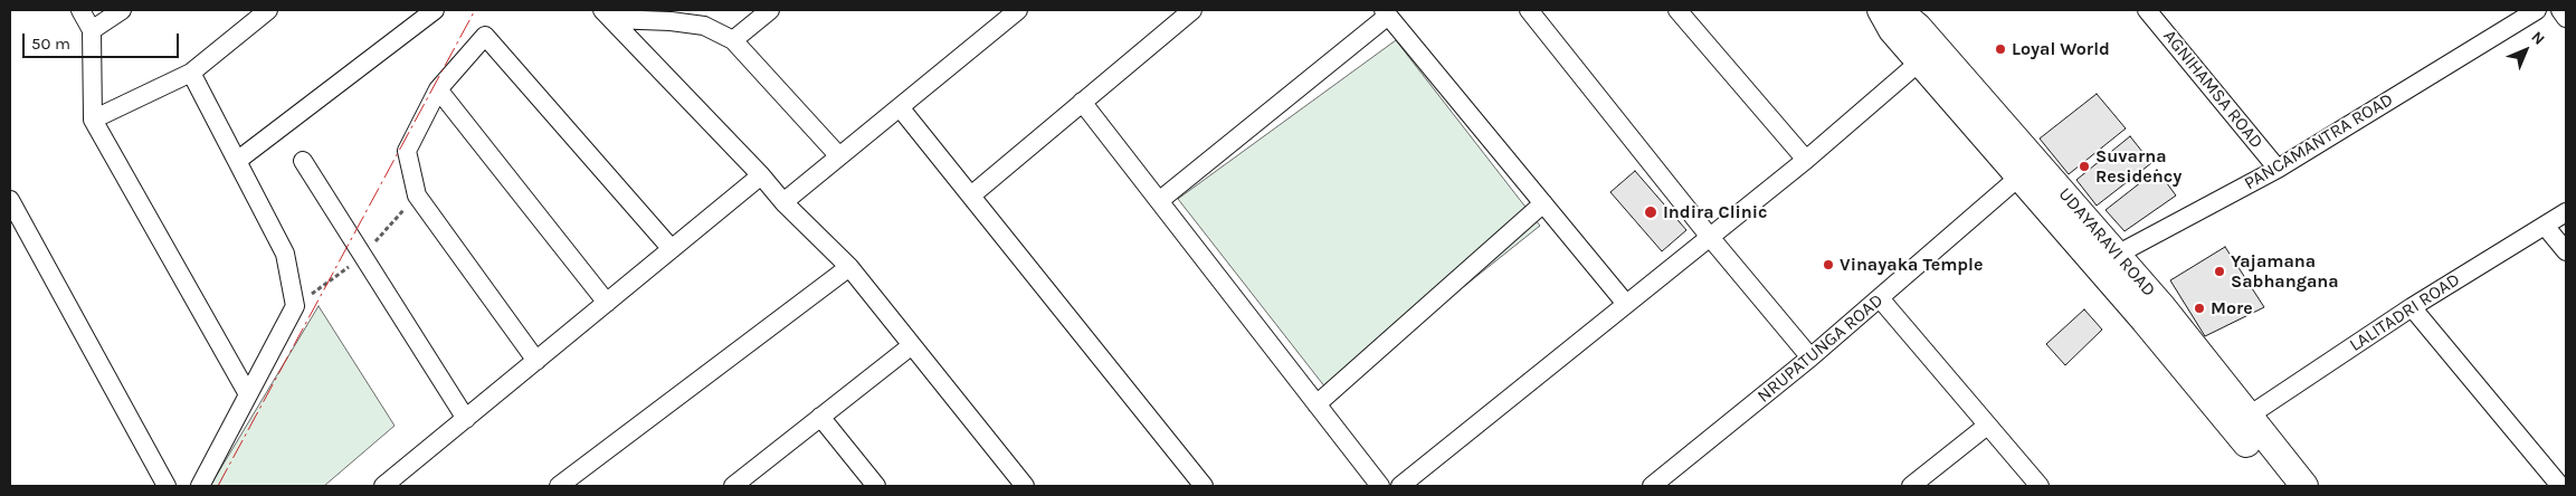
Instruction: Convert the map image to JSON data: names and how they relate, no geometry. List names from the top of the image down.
{
  "streets": {
    "street": [
      "AGNIHAMSA ROAD",
      "PANCAMANTRA ROAD",
      "UDAYARAVI ROAD",
      "LALITADRI ROAD",
      "NRUPATUNGA ROAD"
    ]
  },
  "crossings": [
    ["AGNIHAMSA ROAD", "PANCAMANTRA ROAD"],
    ["PANCAMANTRA ROAD", "UDAYARAVI ROAD"],
    ["UDAYARAVI ROAD", "LALITADRI ROAD"],
    ["UDAYARAVI ROAD", "NRUPATUNGA ROAD"]
  ],
  "places": [
    "Loyal World",
    "Suvarna Residency",
    "Indira Clinic",
    "Vinayaka Temple",
    "Yajamana Sabhangana",
    "More"
  ],
  "scale_bar": "50 m",
  "north": "top right"
}
